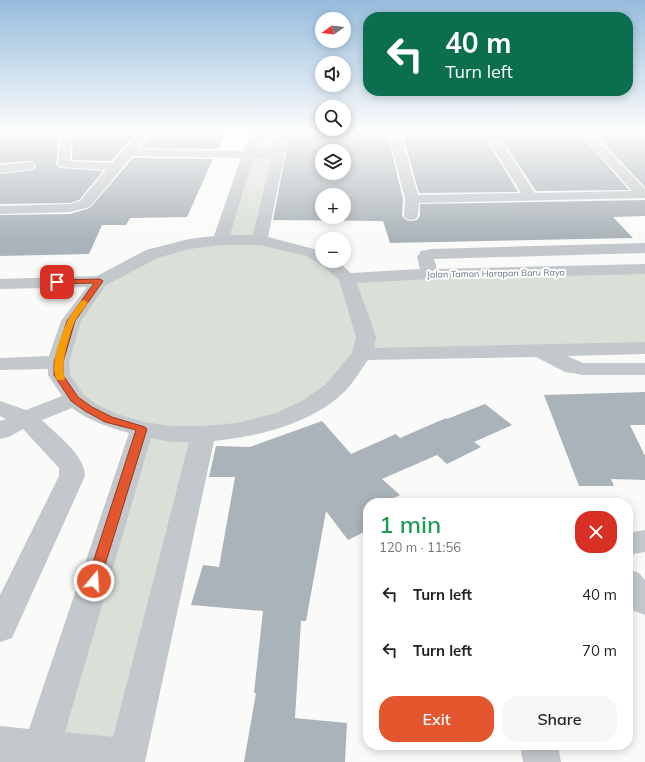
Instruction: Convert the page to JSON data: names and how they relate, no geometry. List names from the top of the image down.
{
  "streets": {
    "street": ["Jalan Taman Harapan Baru Raya"]
  },
  "north": "left",
  "page": {
    "map_buttons": ["+", "−"],
    "turn": ["40 m", "Turn left"],
    "heading": ["1 min", "120 m · 11:56"],
    "list": [
      {
        "name": "Turn left",
        "value": "40 m"
      },
      {
        "name": "Turn left",
        "value": "70 m"
      }
    ],
    "buttons": ["Exit", "Share"]
  }
}
